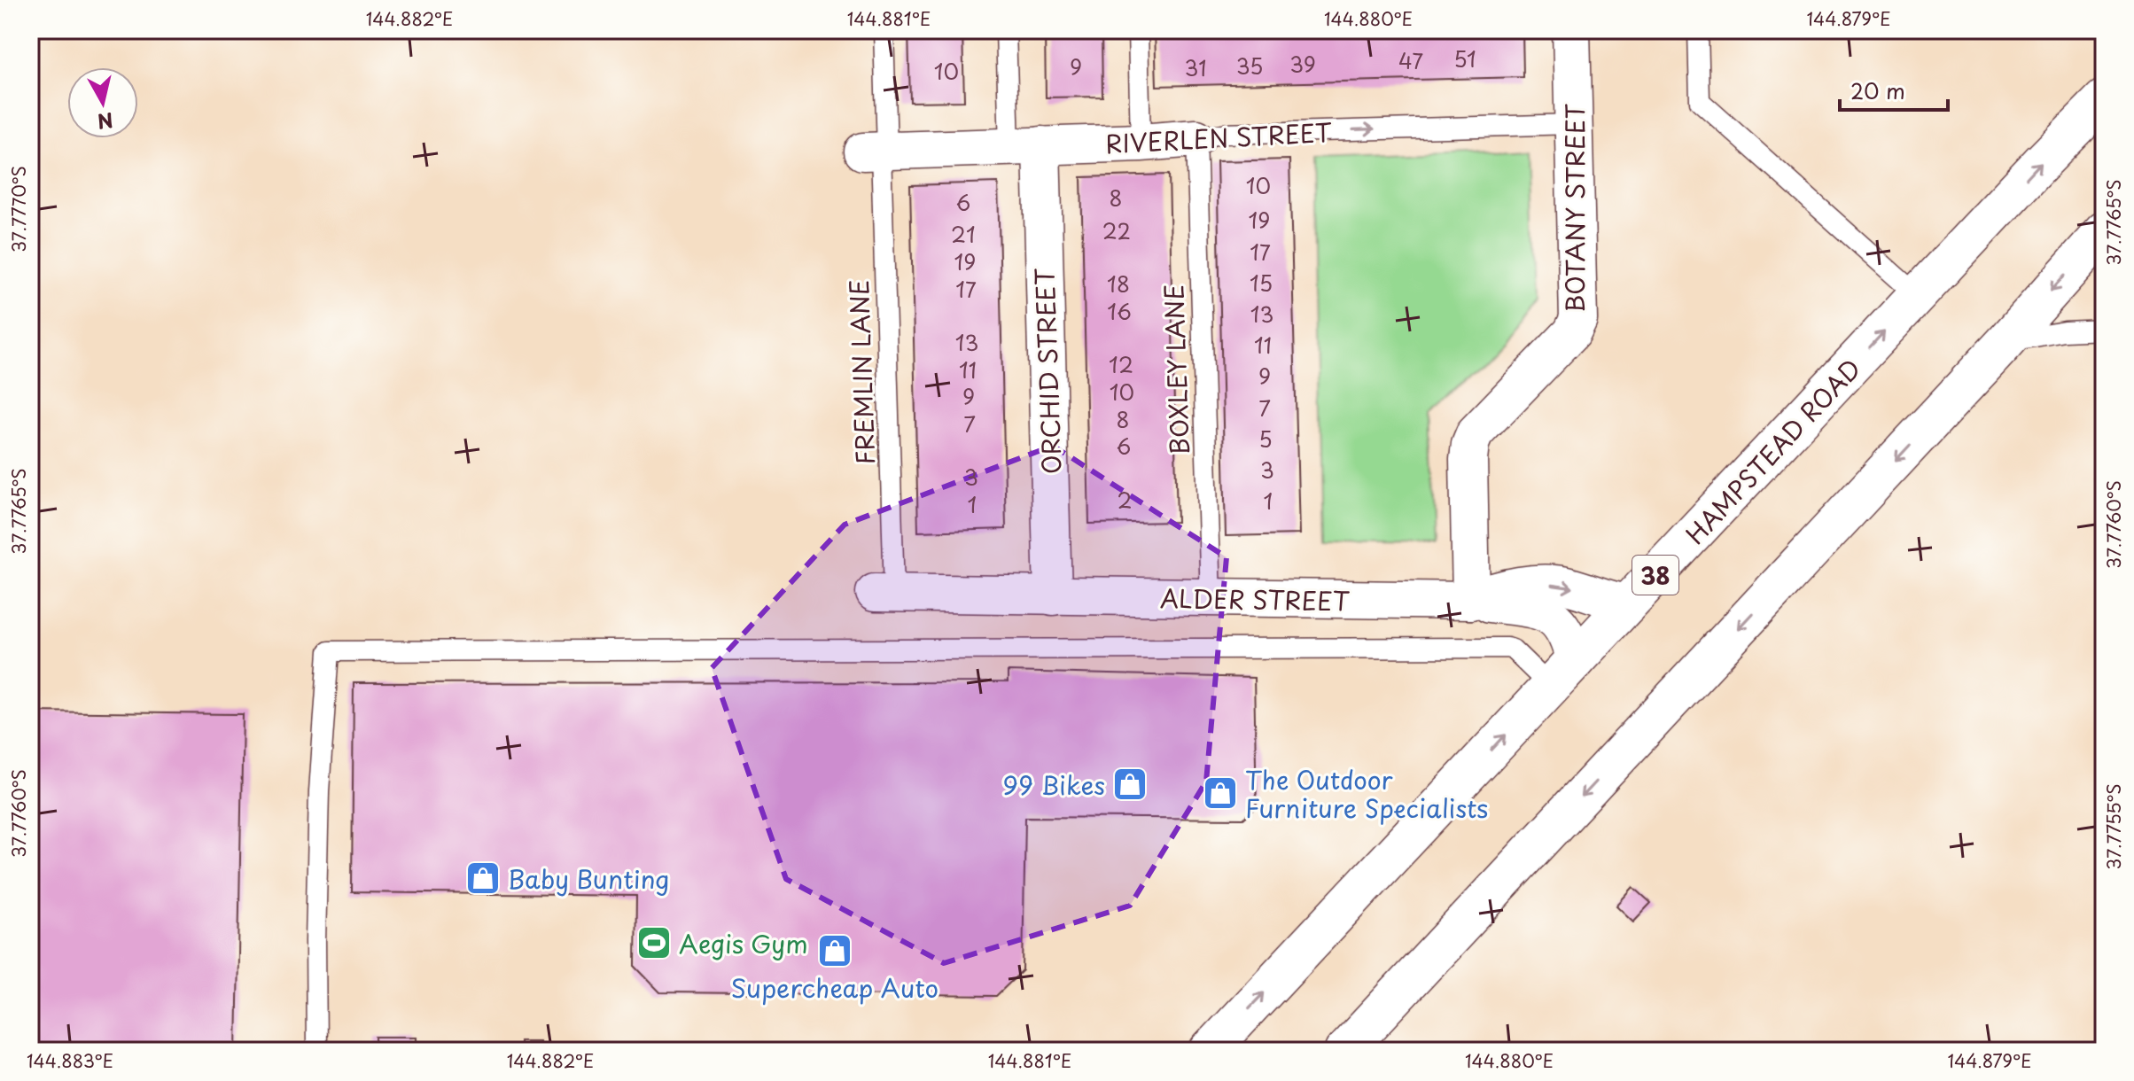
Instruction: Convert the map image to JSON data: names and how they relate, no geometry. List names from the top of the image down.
{
  "streets": {
    "main road": ["HAMPSTEAD ROAD", "38"],
    "street": [
      "RIVERLEN STREET",
      "BOTANY STREET",
      "ORCHID STREET",
      "ALDER STREET"
    ],
    "lane": ["BOXLEY LANE", "FREMLIN LANE"]
  },
  "crossings": [
    ["RIVERLEN STREET", "BOTANY STREET"],
    ["RIVERLEN STREET", "BOXLEY LANE"],
    ["RIVERLEN STREET", "ORCHID STREET"],
    ["RIVERLEN STREET", "FREMLIN LANE"],
    ["BOTANY STREET", "ALDER STREET"],
    ["BOXLEY LANE", "ALDER STREET"],
    ["ORCHID STREET", "ALDER STREET"],
    ["FREMLIN LANE", "ALDER STREET"],
    ["HAMPSTEAD ROAD", "ALDER STREET"]
  ],
  "one_way": ["RIVERLEN STREET"],
  "places": {
    "shop": [
      "99 Bikes",
      "The Outdoor Furniture Specialists",
      "Baby Bunting",
      "Supercheap Auto"
    ],
    "sports": ["Aegis Gym"]
  },
  "house_numbers": [
    "51",
    "47",
    "39",
    "35",
    "9",
    "31",
    "10",
    "10",
    "8",
    "6",
    "19",
    "22",
    "21",
    "17",
    "19",
    "15",
    "18",
    "17",
    "16",
    "13",
    "13",
    "11",
    "12",
    "11",
    "9",
    "10",
    "9",
    "7",
    "8",
    "7",
    "5",
    "6",
    "3",
    "3",
    "2",
    "1",
    "1"
  ],
  "scale_bar": "20 m",
  "north": "bottom",
  "coordinates": [
    "144.882°E",
    "144.881°E",
    "144.880°E",
    "144.879°E",
    "37.7770°S",
    "37.7765°S",
    "37.7760°S",
    "37.7755°S",
    "144.883°E"
  ]
}
